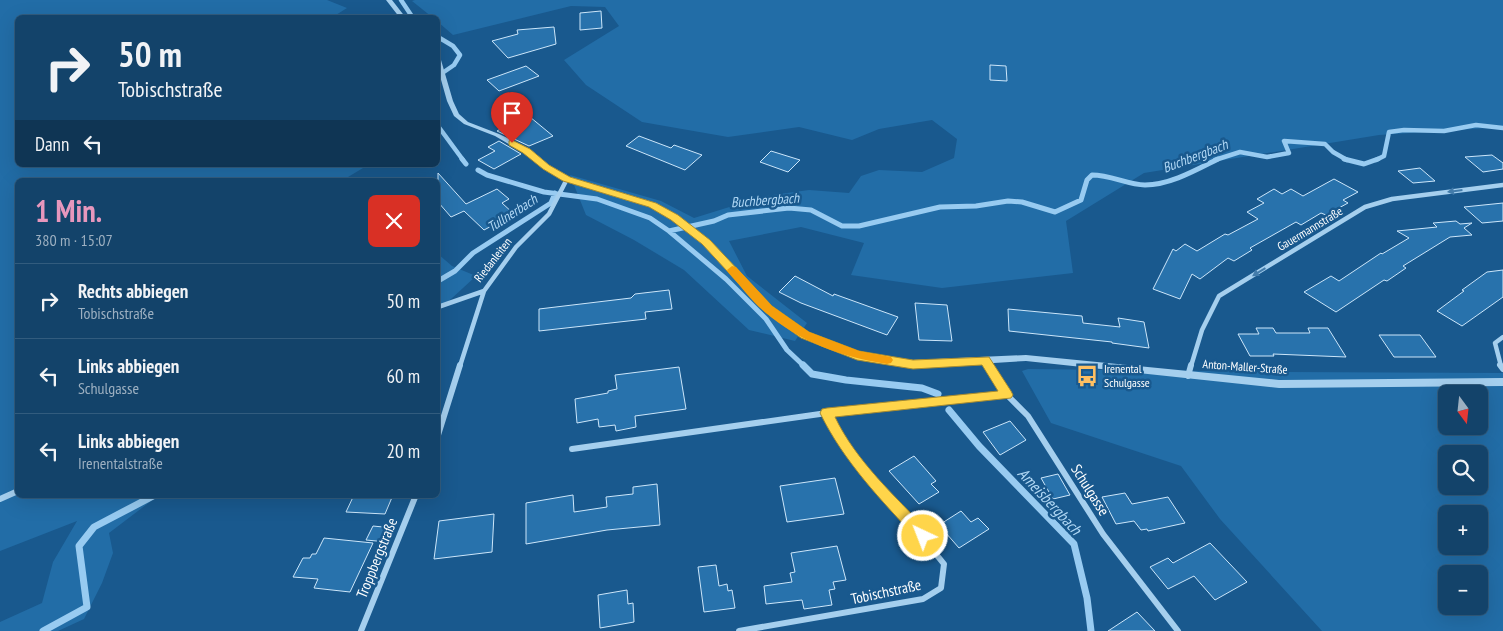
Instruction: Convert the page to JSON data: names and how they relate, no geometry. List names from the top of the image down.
{
  "streets": {
    "street": [
      "Gauermannstraße",
      "Riedanleiten",
      "Anton-Maller-Straße",
      "Schulgasse",
      "Troppbergstraße",
      "Tobischstraße"
    ]
  },
  "crossings": [
    ["Gauermannstraße", "Anton-Maller-Straße"],
    ["Riedanleiten", "Anton-Maller-Straße"],
    ["Anton-Maller-Straße", "Schulgasse"]
  ],
  "one_way": ["Gauermannstraße"],
  "water": ["Buchbergbach", "Tullnerbach", "Ameisbergbach"],
  "places": {
    "bus stop": ["Irenental Schulgasse"]
  },
  "north": "bottom",
  "page": {
    "turn": ["50 m", "Tobischstraße"],
    "then": "Dann",
    "heading": ["1 Min.", "380 m · 15:07"],
    "list": [
      {
        "name": "Rechts abbiegen",
        "note": "Tobischstraße",
        "value": "50 m"
      },
      {
        "name": "Links abbiegen",
        "note": "Schulgasse",
        "value": "60 m"
      },
      {
        "name": "Links abbiegen",
        "note": "Irenentalstraße",
        "value": "20 m"
      }
    ],
    "map_buttons": ["+", "−"]
  }
}
